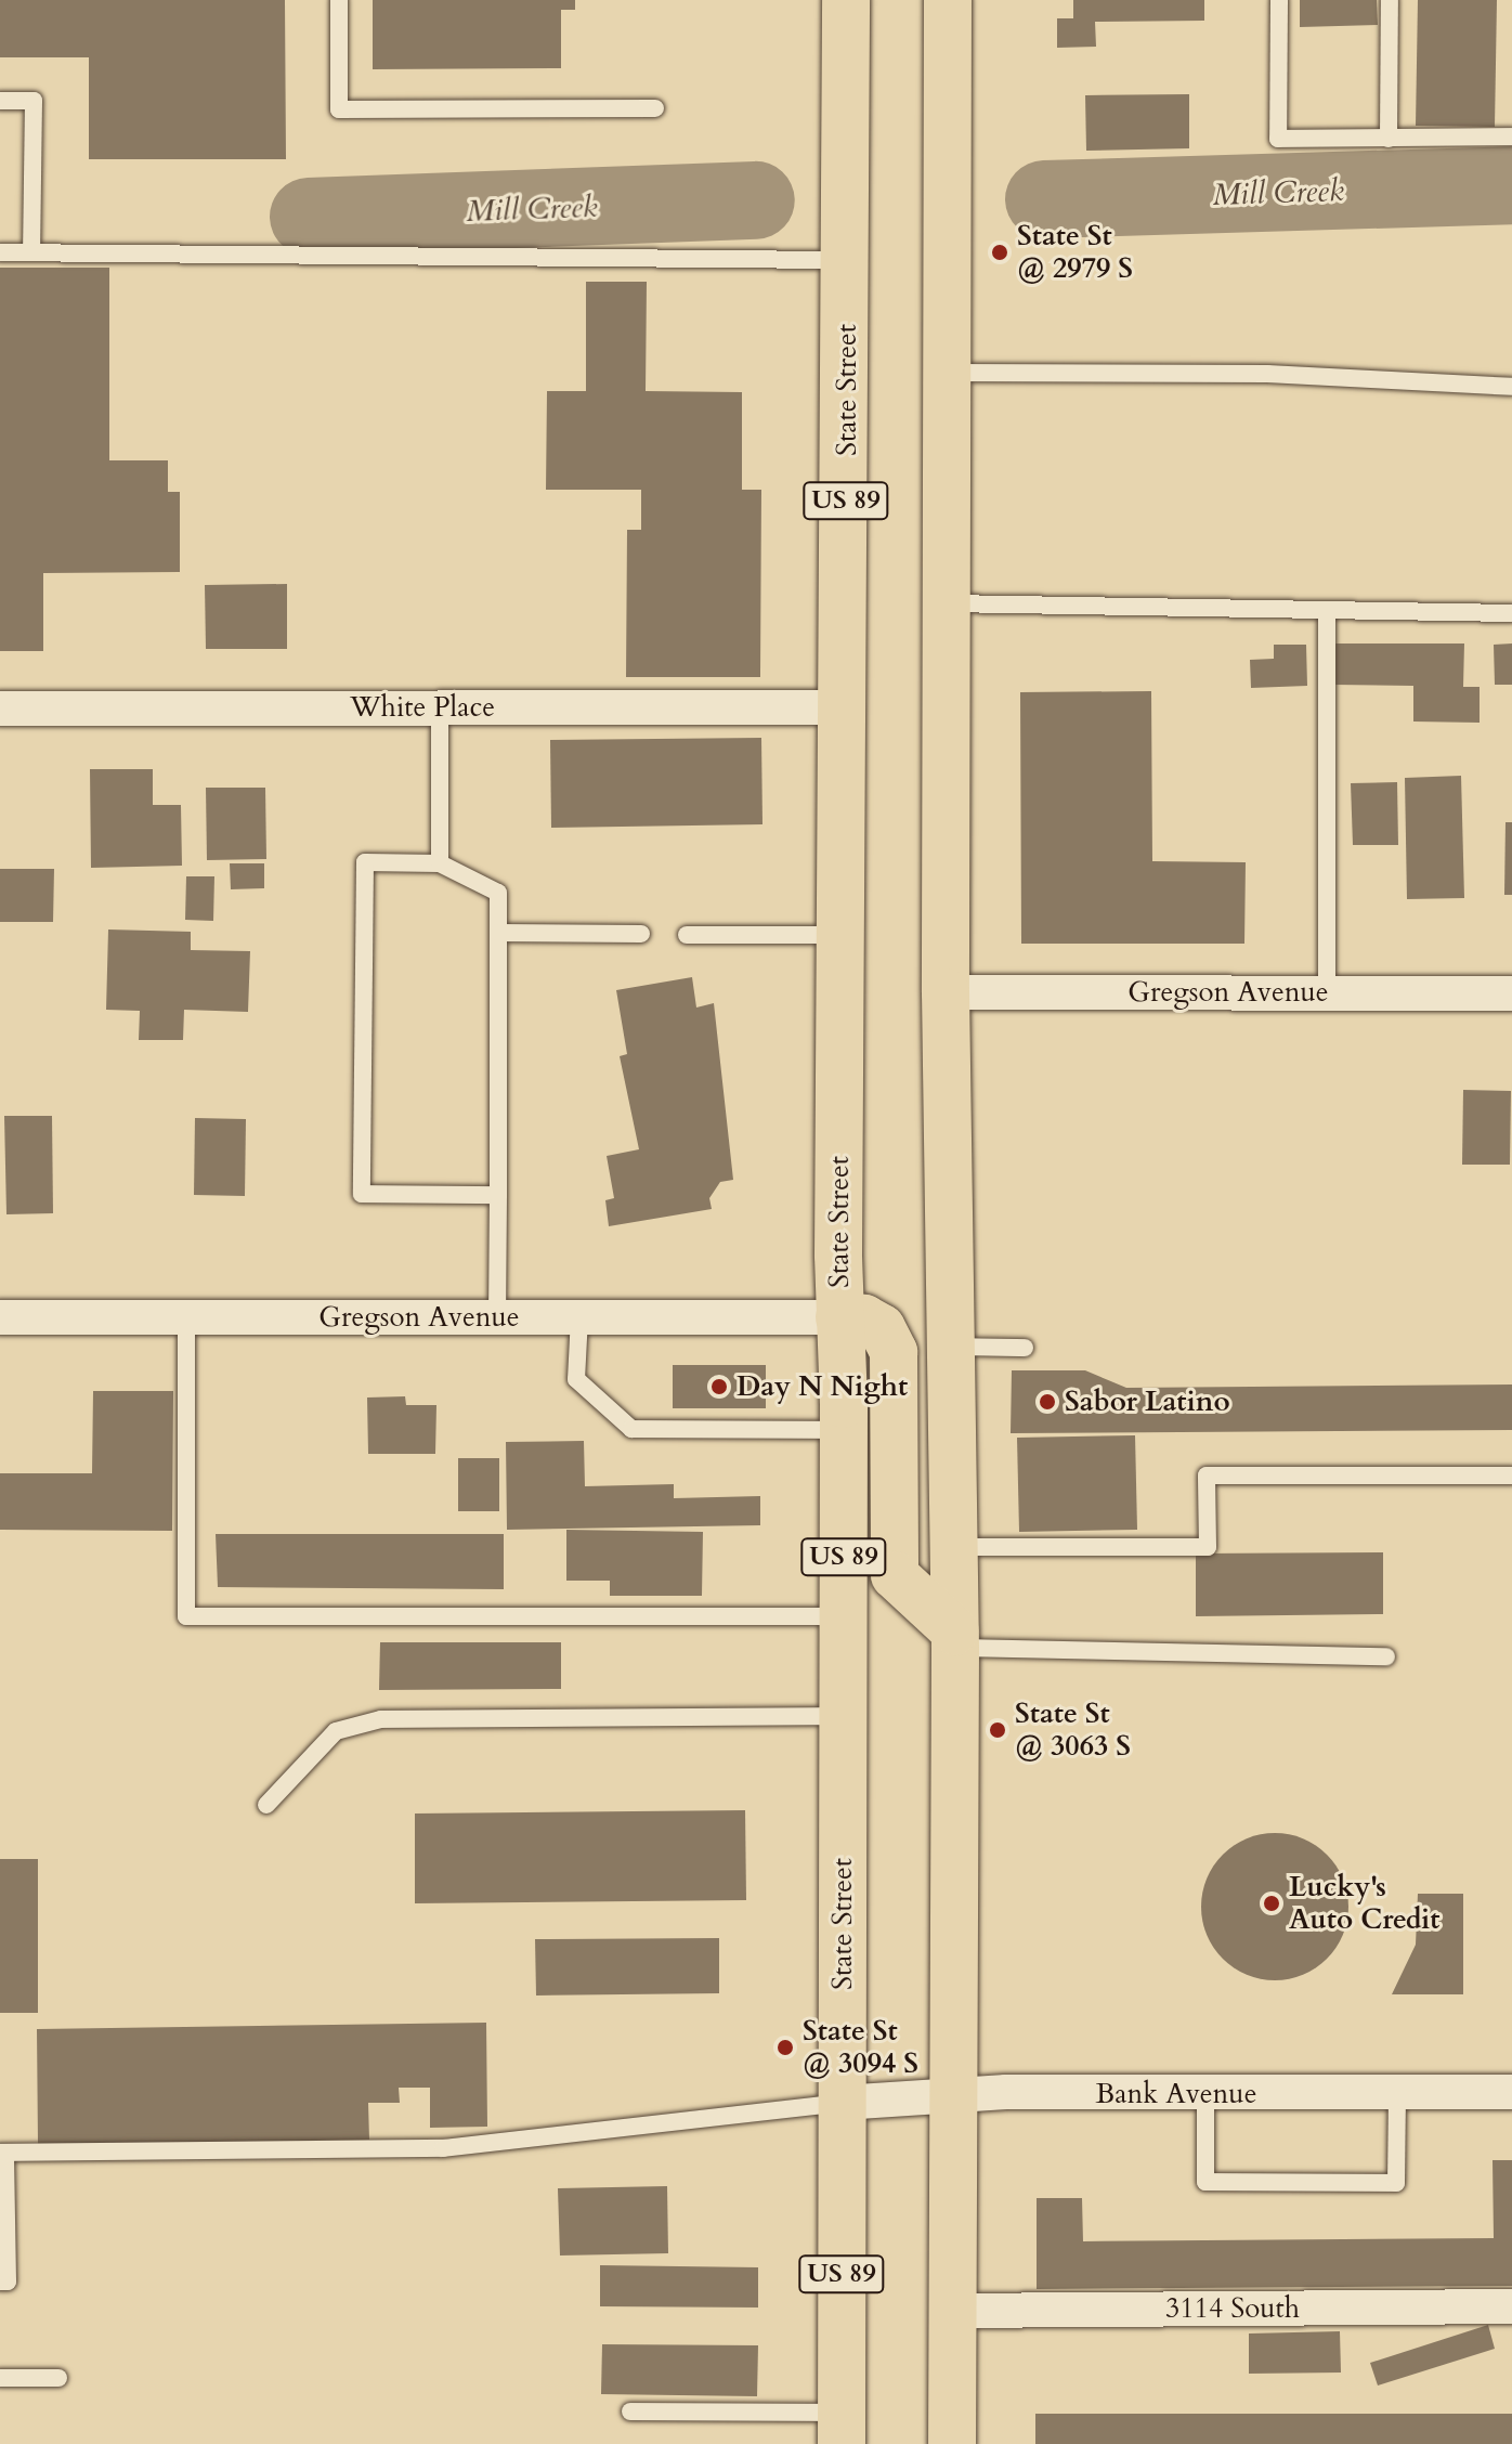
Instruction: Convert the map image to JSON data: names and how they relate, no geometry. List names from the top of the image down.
{
  "streets": {
    "main road": ["State Street", "US 89"],
    "street": [
      "White Place",
      "Gregson Avenue",
      "Bank Avenue",
      "3114 South"
    ]
  },
  "crossings": [
    ["State Street", "White Place"],
    ["State Street", "Gregson Avenue"],
    ["State Street", "Bank Avenue"]
  ],
  "water": ["Mill Creek"],
  "places": [
    "State St @ 2979 S",
    "Day N Night",
    "Sabor Latino",
    "State St @ 3063 S",
    "Lucky's Auto Credit",
    "State St @ 3094 S"
  ]
}
